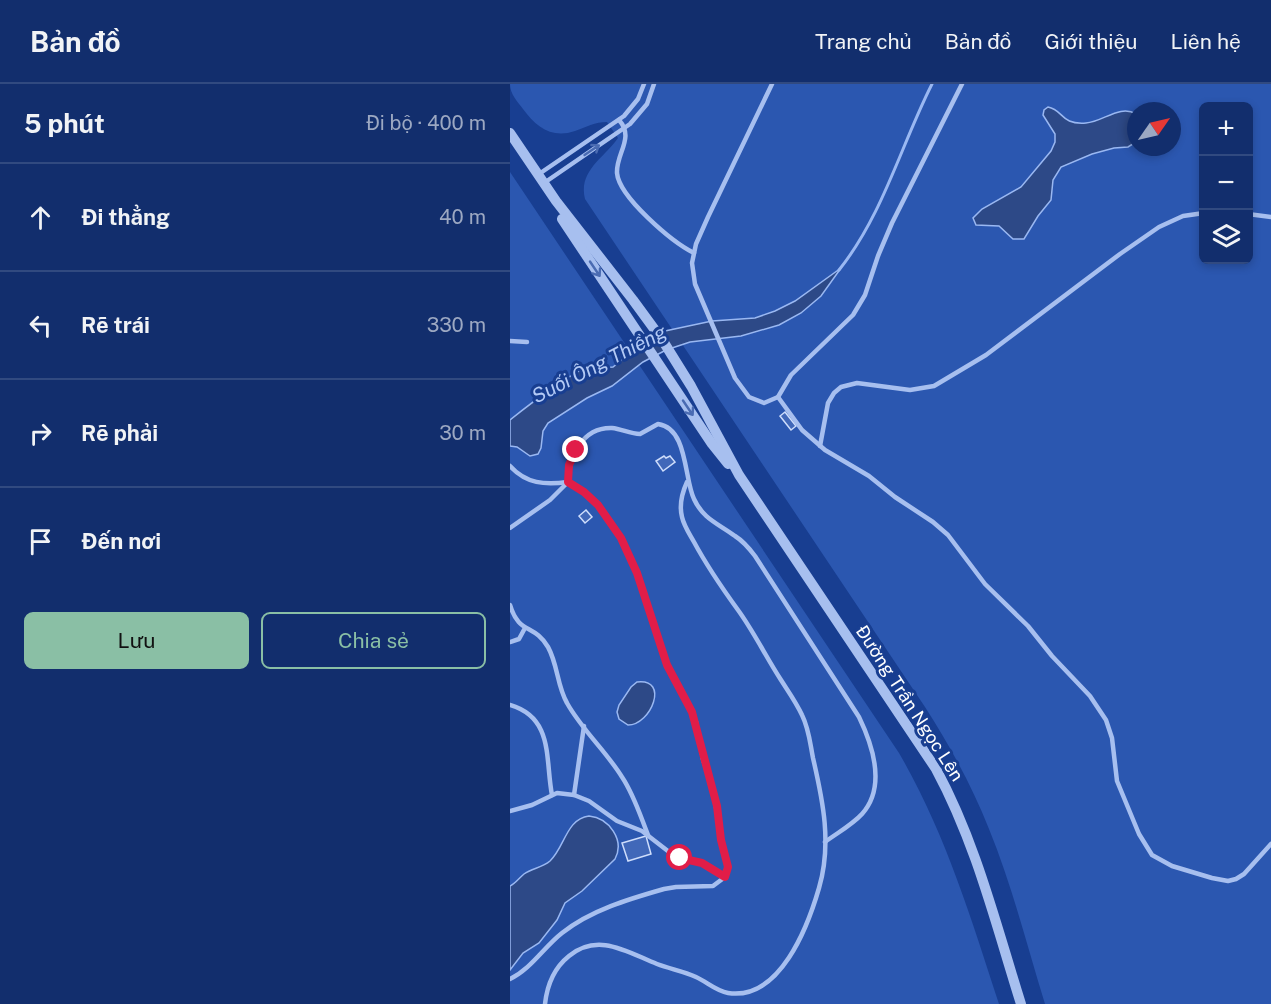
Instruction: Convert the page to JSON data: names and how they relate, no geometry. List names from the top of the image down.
{
  "streets": {
    "street": ["Đường Trần Ngọc Lên"]
  },
  "water": ["Suối Ông Thiềng"],
  "north": "top right",
  "page": {
    "header": "Bản đồ",
    "nav": [
      "Trang chủ",
      "Bản đồ",
      "Giới thiệu",
      "Liên hệ"
    ],
    "heading": ["5 phút", "Đi bộ · 400 m"],
    "map_buttons": ["+", "−"],
    "list": [
      ["Đi thẳng", "40 m"],
      ["Rẽ trái", "330 m"],
      ["Rẽ phải", "30 m"],
      "Đến nơi"
    ],
    "buttons": ["Lưu", "Chia sẻ"]
  }
}
